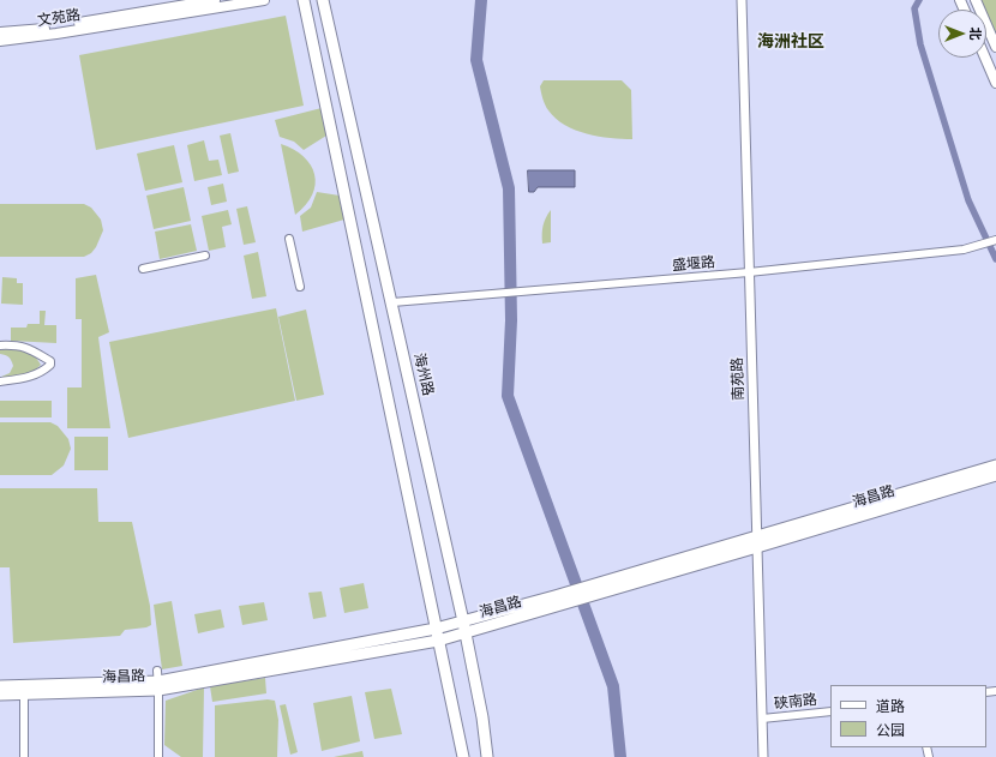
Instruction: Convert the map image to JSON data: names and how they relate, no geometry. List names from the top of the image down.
{
  "streets": {
    "main road": ["文苑路", "海州路", "海昌路"],
    "street": ["盛堰路", "南苑路", "硖南路"]
  },
  "crossings": [
    ["盛堰路", "海州路"],
    ["盛堰路", "南苑路"],
    ["海州路", "海昌路"],
    ["南苑路", "海昌路"],
    ["南苑路", "硖南路"]
  ],
  "districts": ["海洲社区"],
  "legend": ["道路", "公园"],
  "north": "right"
}
